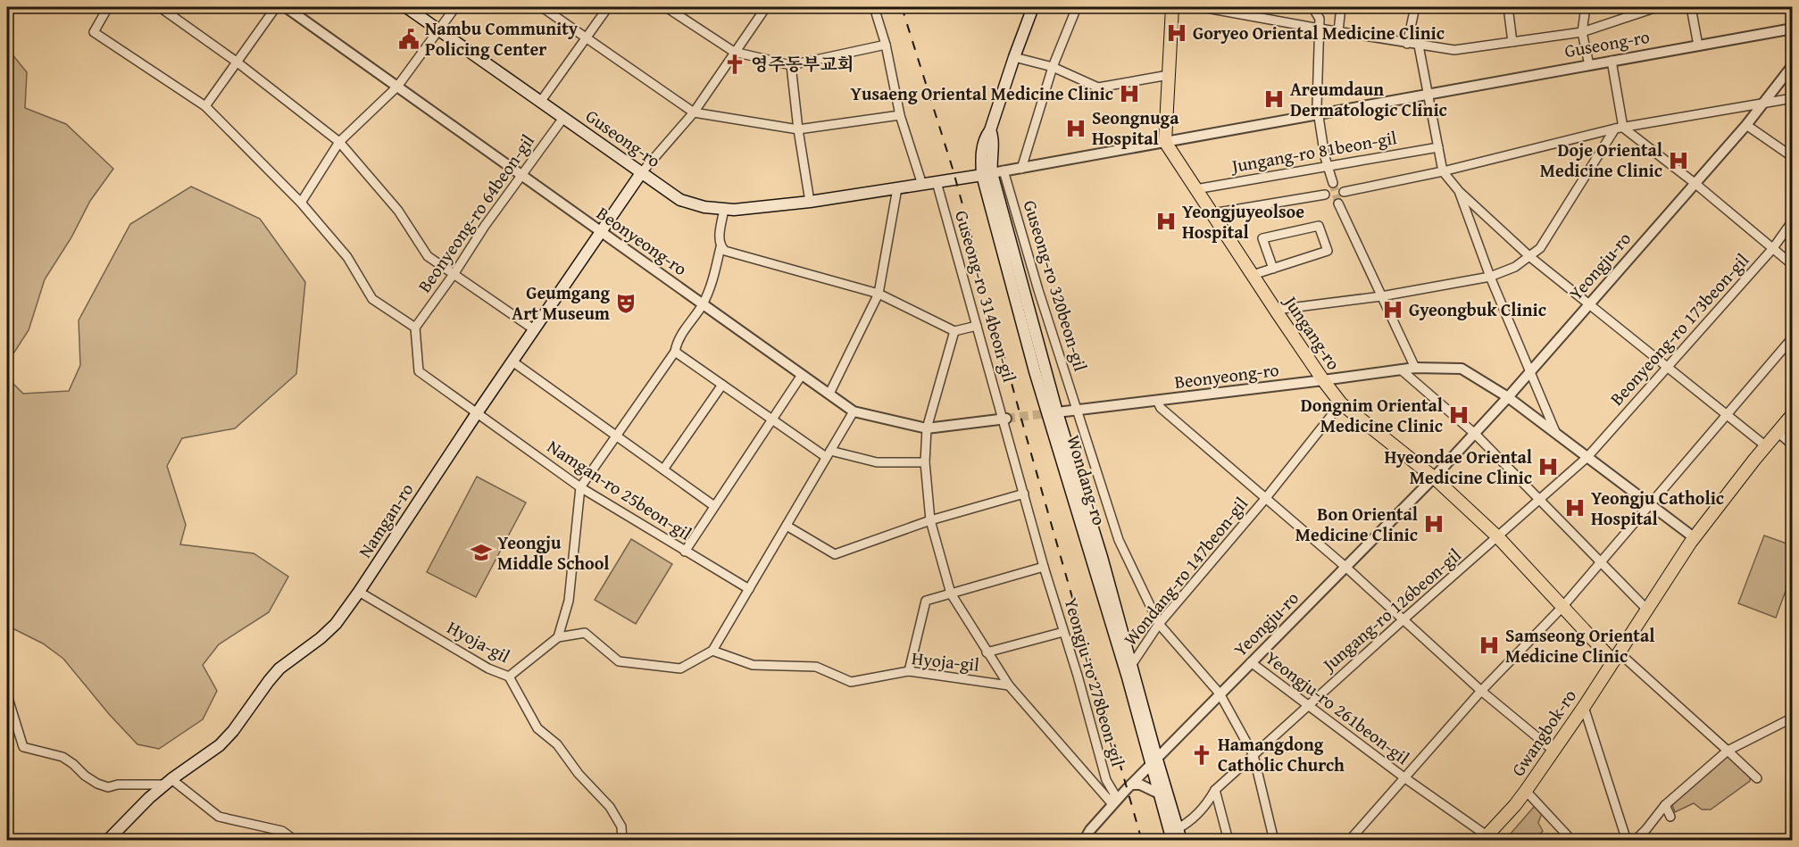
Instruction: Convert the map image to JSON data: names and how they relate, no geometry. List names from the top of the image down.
{
  "streets": {
    "main road": [
      "Guseong-ro",
      "Jungang-ro",
      "Wondang-ro",
      "Namgan-ro",
      "Gwangbok-ro"
    ],
    "street": [
      "Jungang-ro 81beon-gil",
      "Beonyeong-ro 64beon-gil",
      "Beonyeong-ro",
      "Yeongju-ro",
      "Guseong-ro 320beon-gil",
      "Guseong-ro 314beon-gil",
      "Beonyeong-ro 173beon-gil",
      "Namgan-ro 25beon-gil",
      "Wondang-ro 147beon-gil",
      "Jungang-ro 126beon-gil",
      "Hyoja-gil",
      "Yeongju-ro 278beon-gil",
      "Yeongju-ro 261beon-gil"
    ]
  },
  "crossings": [
    ["Guseong-ro", "Beonyeong-ro 64beon-gil"],
    ["Guseong-ro", "Guseong-ro 320beon-gil"],
    ["Guseong-ro", "Guseong-ro 314beon-gil"],
    ["Guseong-ro", "Jungang-ro"],
    ["Guseong-ro", "Wondang-ro"],
    ["Guseong-ro", "Namgan-ro"],
    ["Jungang-ro 81beon-gil", "Jungang-ro"],
    ["Beonyeong-ro 64beon-gil", "Beonyeong-ro"],
    ["Beonyeong-ro", "Yeongju-ro"],
    ["Beonyeong-ro", "Guseong-ro 320beon-gil"],
    ["Beonyeong-ro", "Guseong-ro 314beon-gil"],
    ["Beonyeong-ro", "Beonyeong-ro 173beon-gil"],
    ["Beonyeong-ro", "Jungang-ro"],
    ["Beonyeong-ro", "Wondang-ro"],
    ["Beonyeong-ro", "Namgan-ro"],
    ["Beonyeong-ro", "Gwangbok-ro"],
    ["Yeongju-ro", "Guseong-ro 320beon-gil"],
    ["Yeongju-ro", "Jungang-ro"],
    ["Yeongju-ro", "Wondang-ro"],
    ["Yeongju-ro", "Yeongju-ro 278beon-gil"],
    ["Yeongju-ro", "Yeongju-ro 261beon-gil"],
    ["Guseong-ro 320beon-gil", "Wondang-ro 147beon-gil"],
    ["Guseong-ro 320beon-gil", "Jungang-ro 126beon-gil"],
    ["Guseong-ro 314beon-gil", "Yeongju-ro 278beon-gil"],
    ["Jungang-ro", "Wondang-ro 147beon-gil"],
    ["Jungang-ro", "Jungang-ro 126beon-gil"],
    ["Jungang-ro", "Gwangbok-ro"],
    ["Wondang-ro", "Wondang-ro 147beon-gil"],
    ["Wondang-ro", "Jungang-ro 126beon-gil"],
    ["Namgan-ro 25beon-gil", "Namgan-ro"],
    ["Namgan-ro", "Hyoja-gil"],
    ["Jungang-ro 126beon-gil", "Yeongju-ro 261beon-gil"],
    ["Yeongju-ro 261beon-gil", "Gwangbok-ro"]
  ],
  "places": {
    "hospital": [
      "Goryeo Oriental Medicine Clinic",
      "Yusaeng Oriental Medicine Clinic",
      "Areumdaun Dermatologic Clinic",
      "Seongnuga Hospital",
      "Doje Oriental Medicine Clinic",
      "Yeongjuyeolsoe Hospital",
      "Gyeongbuk Clinic",
      "Dongnim Oriental Medicine Clinic",
      "Hyeondae Oriental Medicine Clinic",
      "Yeongju Catholic Hospital",
      "Bon Oriental Medicine Clinic",
      "Samseong Oriental Medicine Clinic"
    ],
    "public building": ["Nambu Community Policing Center"],
    "church": ["영주동부교회", "Hamangdong Catholic Church"],
    "theatre": ["Geumgang Art Museum"],
    "school or university": ["Yeongju Middle School"]
  }
}
